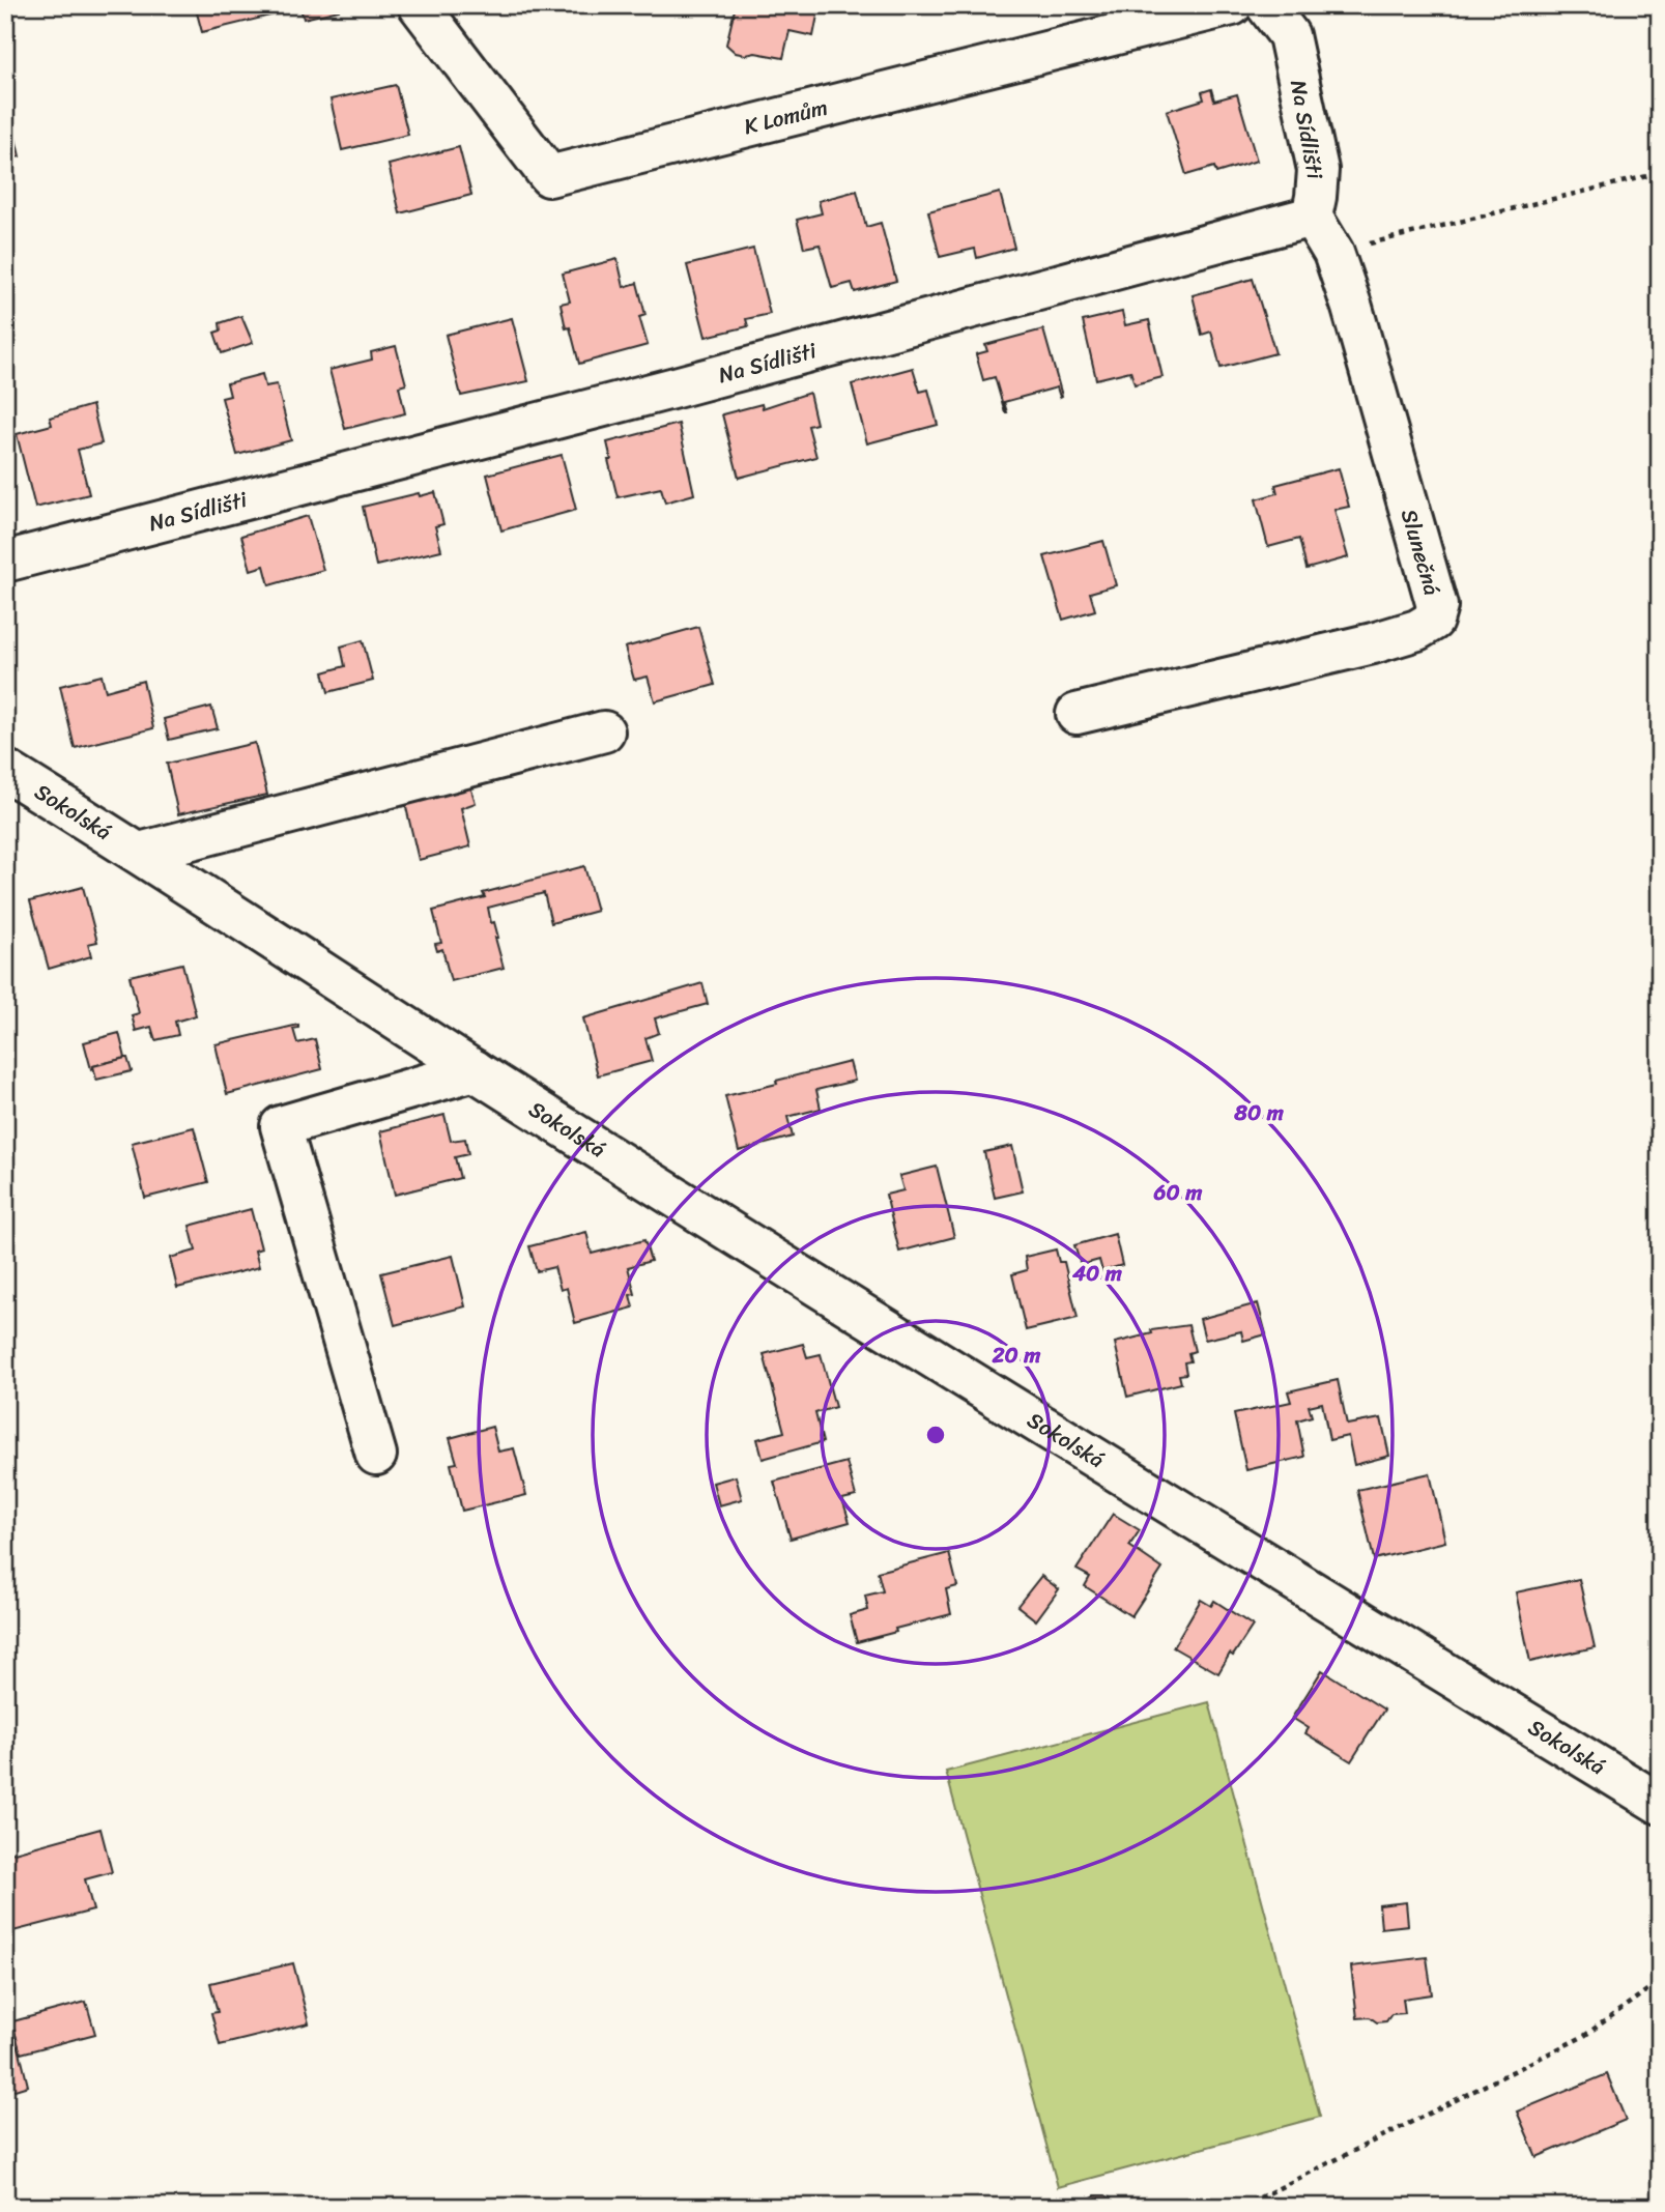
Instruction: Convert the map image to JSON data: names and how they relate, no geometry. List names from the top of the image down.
{
  "streets": {
    "street": [
      "K Lomům",
      "Na Sídlišti",
      "Slunečná",
      "Sokolská"
    ]
  },
  "crossings": [
    ["Na Sídlišti", "Slunečná"]
  ],
  "rings": [
    "80 m",
    "60 m",
    "40 m",
    "20 m"
  ]
}
